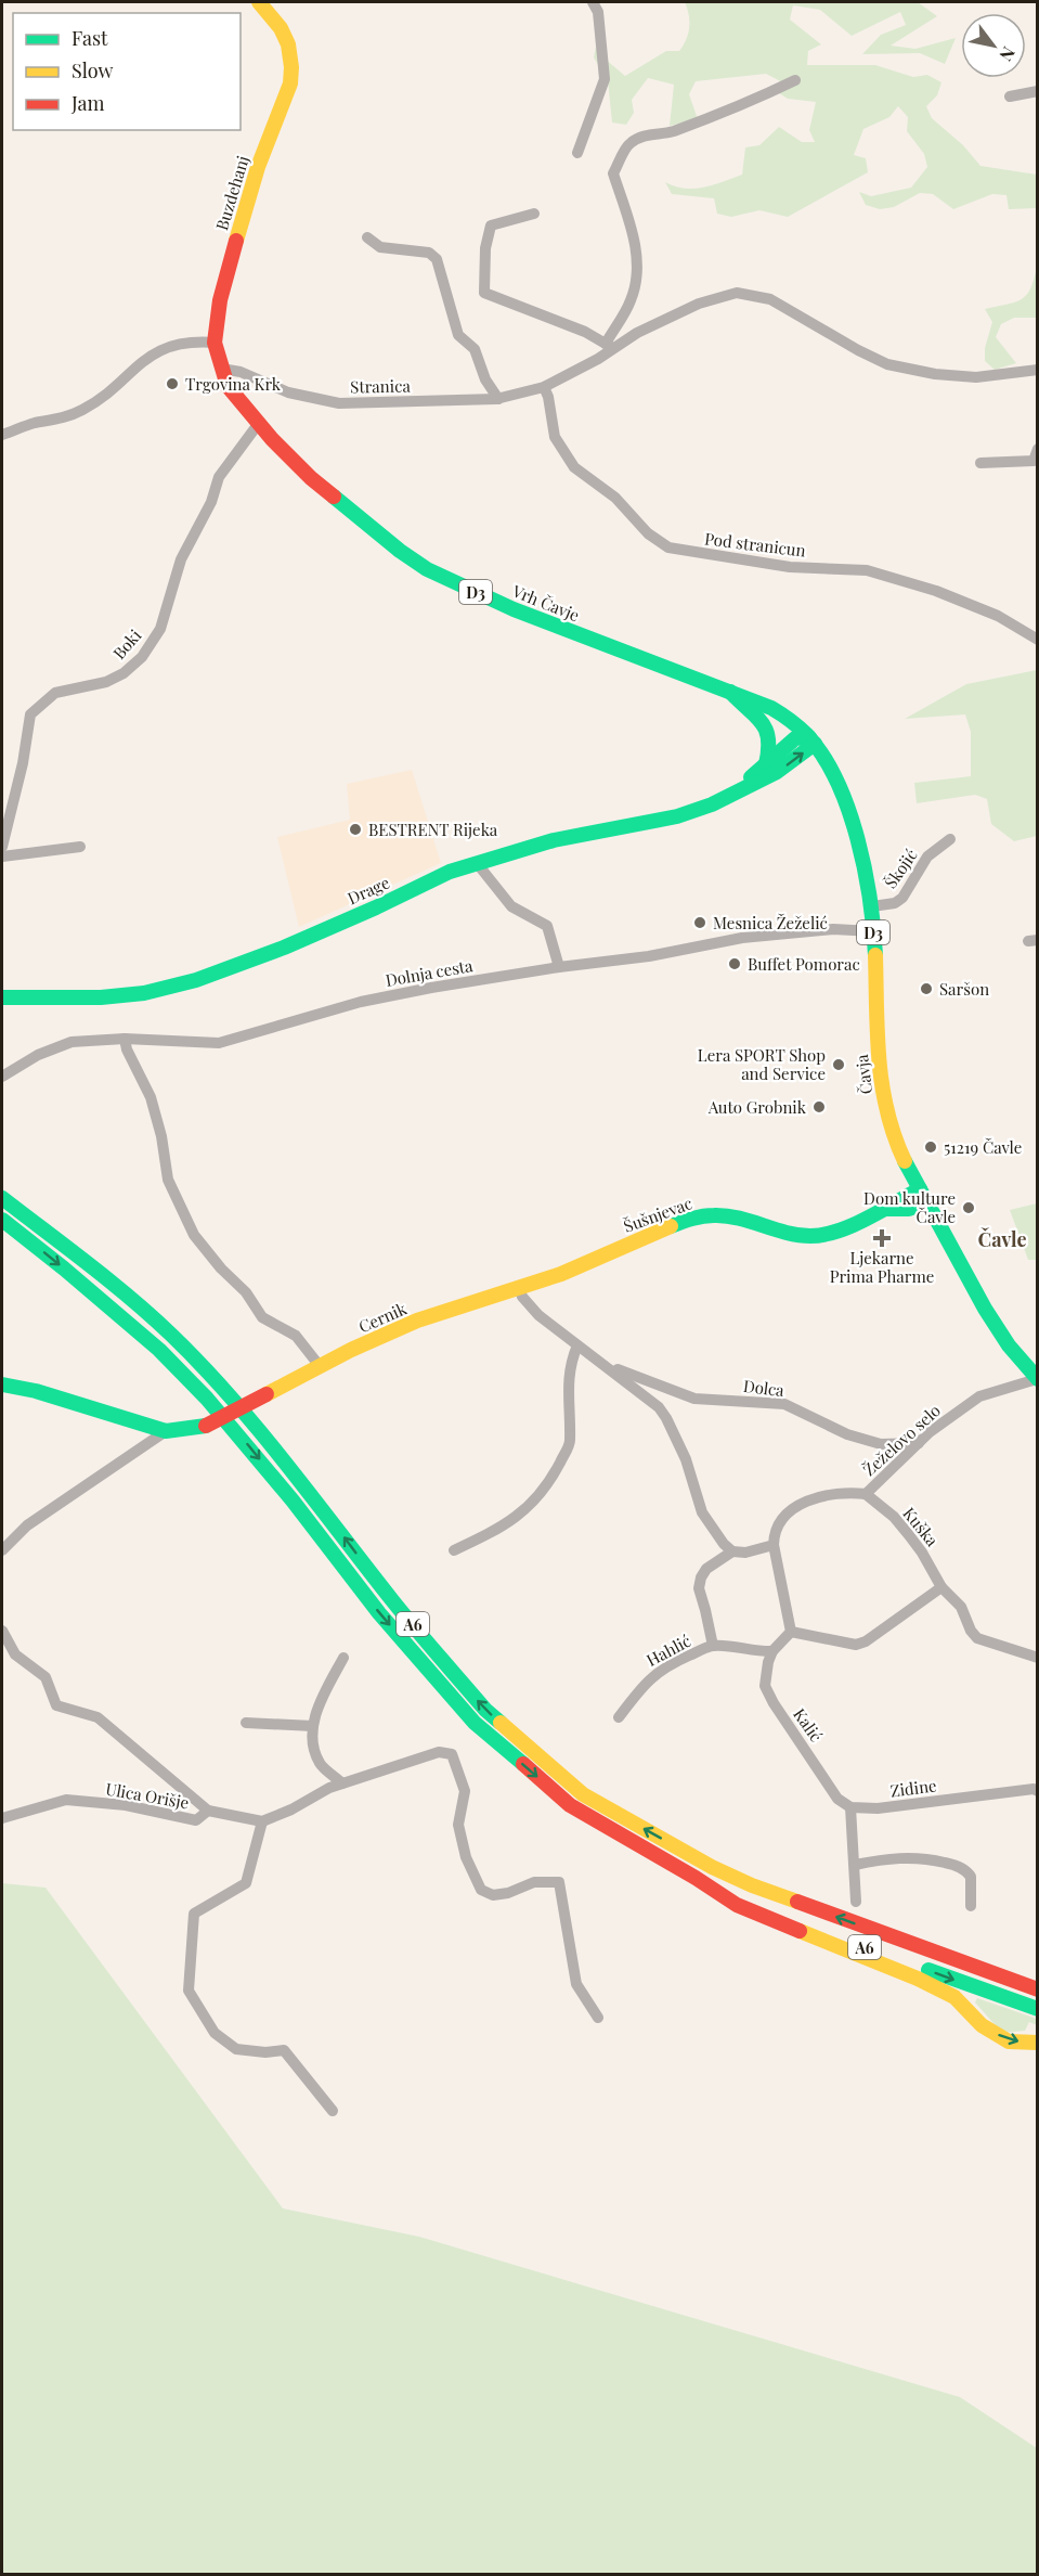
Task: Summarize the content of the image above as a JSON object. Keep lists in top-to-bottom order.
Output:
{
  "streets": {
    "main road": [
      "Buzdehanj",
      "D3",
      "Vrh Čavje",
      "Drage",
      "Čavja",
      "Šušnjevac",
      "Cernik",
      "A6"
    ],
    "street": [
      "Stranica",
      "Pod stranicun",
      "Boki",
      "Škojić",
      "Dolnja cesta",
      "Dolca",
      "Žeželovo selo",
      "Kuška",
      "Hahlić",
      "Kalić",
      "Zidine",
      "Ulica Orišje"
    ]
  },
  "crossings": [
    ["Buzdehanj", "Stranica"],
    ["Buzdehanj", "Vrh Čavje"],
    ["Stranica", "Pod stranicun"],
    ["Stranica", "Vrh Čavje"],
    ["Vrh Čavje", "Boki"],
    ["Vrh Čavje", "Drage"],
    ["Vrh Čavje", "Čavja"],
    ["Škojić", "Čavja"],
    ["Drage", "Čavja"],
    ["Dolnja cesta", "Čavja"],
    ["Čavja", "Šušnjevac"],
    ["Čavja", "Žeželovo selo"],
    ["Šušnjevac", "Cernik"],
    ["Dolca", "Žeželovo selo"],
    ["Žeželovo selo", "Kuška"],
    ["Kalić", "Zidine"]
  ],
  "districts": ["Čavle"],
  "places": {
    "other": [
      "Trgovina Krk",
      "BESTRENT Rijeka",
      "Mesnica Žeželić",
      "Buffet Pomorac",
      "Saršon",
      "Lera SPORT Shop and Service",
      "Auto Grobnik",
      "51219 Čavle",
      "Dom kulture Čavle"
    ],
    "health": ["Ljekarne Prima Pharme"]
  },
  "legend": ["Fast", "Slow", "Jam"],
  "north": "bottom right"
}
